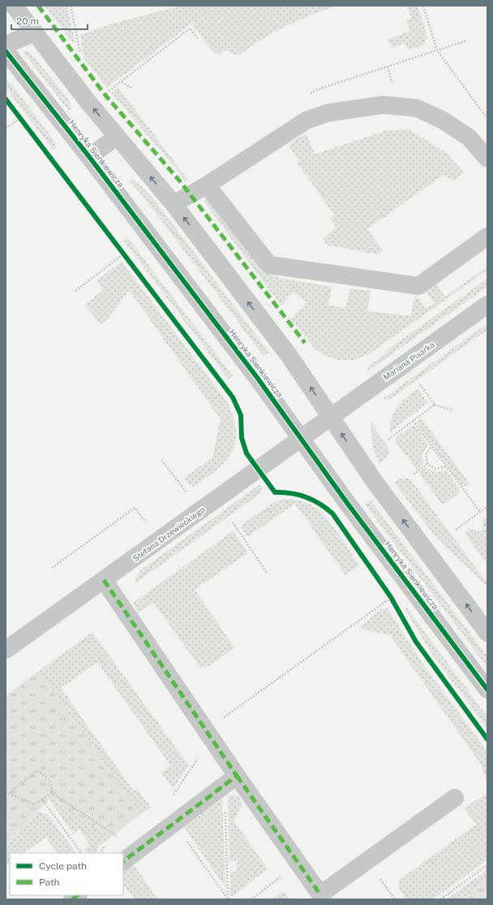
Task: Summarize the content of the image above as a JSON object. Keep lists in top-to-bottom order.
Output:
{
  "streets": {
    "street": ["Henryka Sienkiewicza", "Mariana Pisarka", "Stefana Drzewieckiego"]
  },
  "crossings": [
    ["Henryka Sienkiewicza", "Stefana Drzewieckiego"],
    ["Mariana Pisarka", "Stefana Drzewieckiego"]
  ],
  "legend": ["Cycle path", "Path"],
  "scale_bar": "20 m"
}
